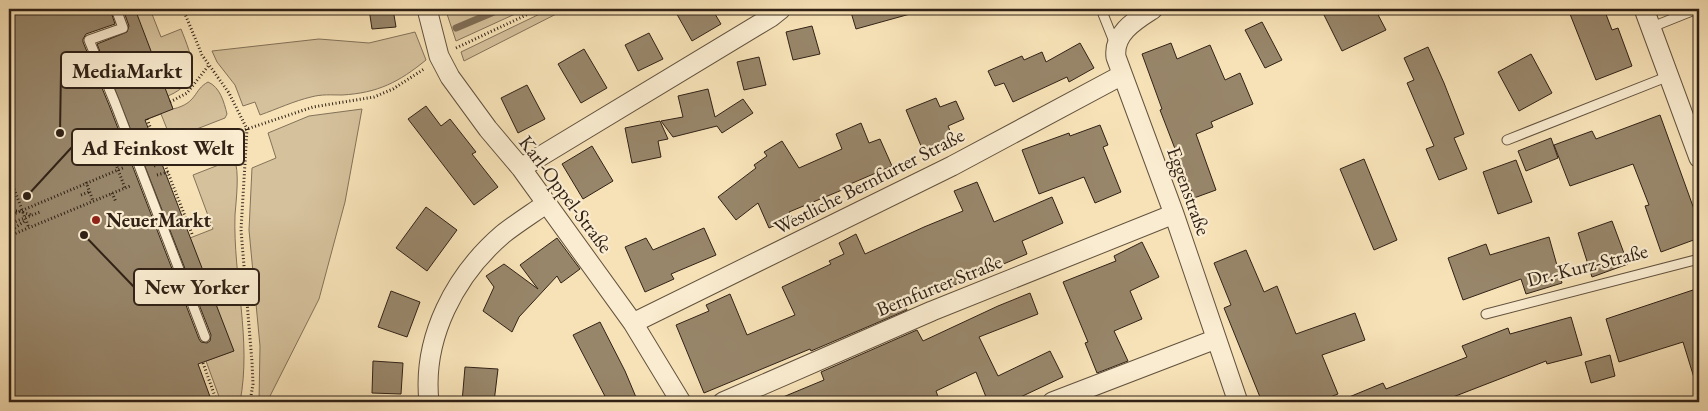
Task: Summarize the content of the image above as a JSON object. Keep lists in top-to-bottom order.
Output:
{
  "streets": {
    "street": [
      "Westliche Bernfurter Straße",
      "Eggenstraße",
      "Karl-Oppel-Straße",
      "Bernfurter Straße"
    ],
    "lane": ["Dr.-Kurz-Straße"]
  },
  "crossings": [
    ["Westliche Bernfurter Straße", "Eggenstraße"],
    ["Westliche Bernfurter Straße", "Karl-Oppel-Straße"],
    ["Eggenstraße", "Bernfurter Straße"]
  ],
  "places": [
    "MediaMarkt",
    "Ad Feinkost Welt",
    "NeuerMarkt",
    "New Yorker"
  ]
}
